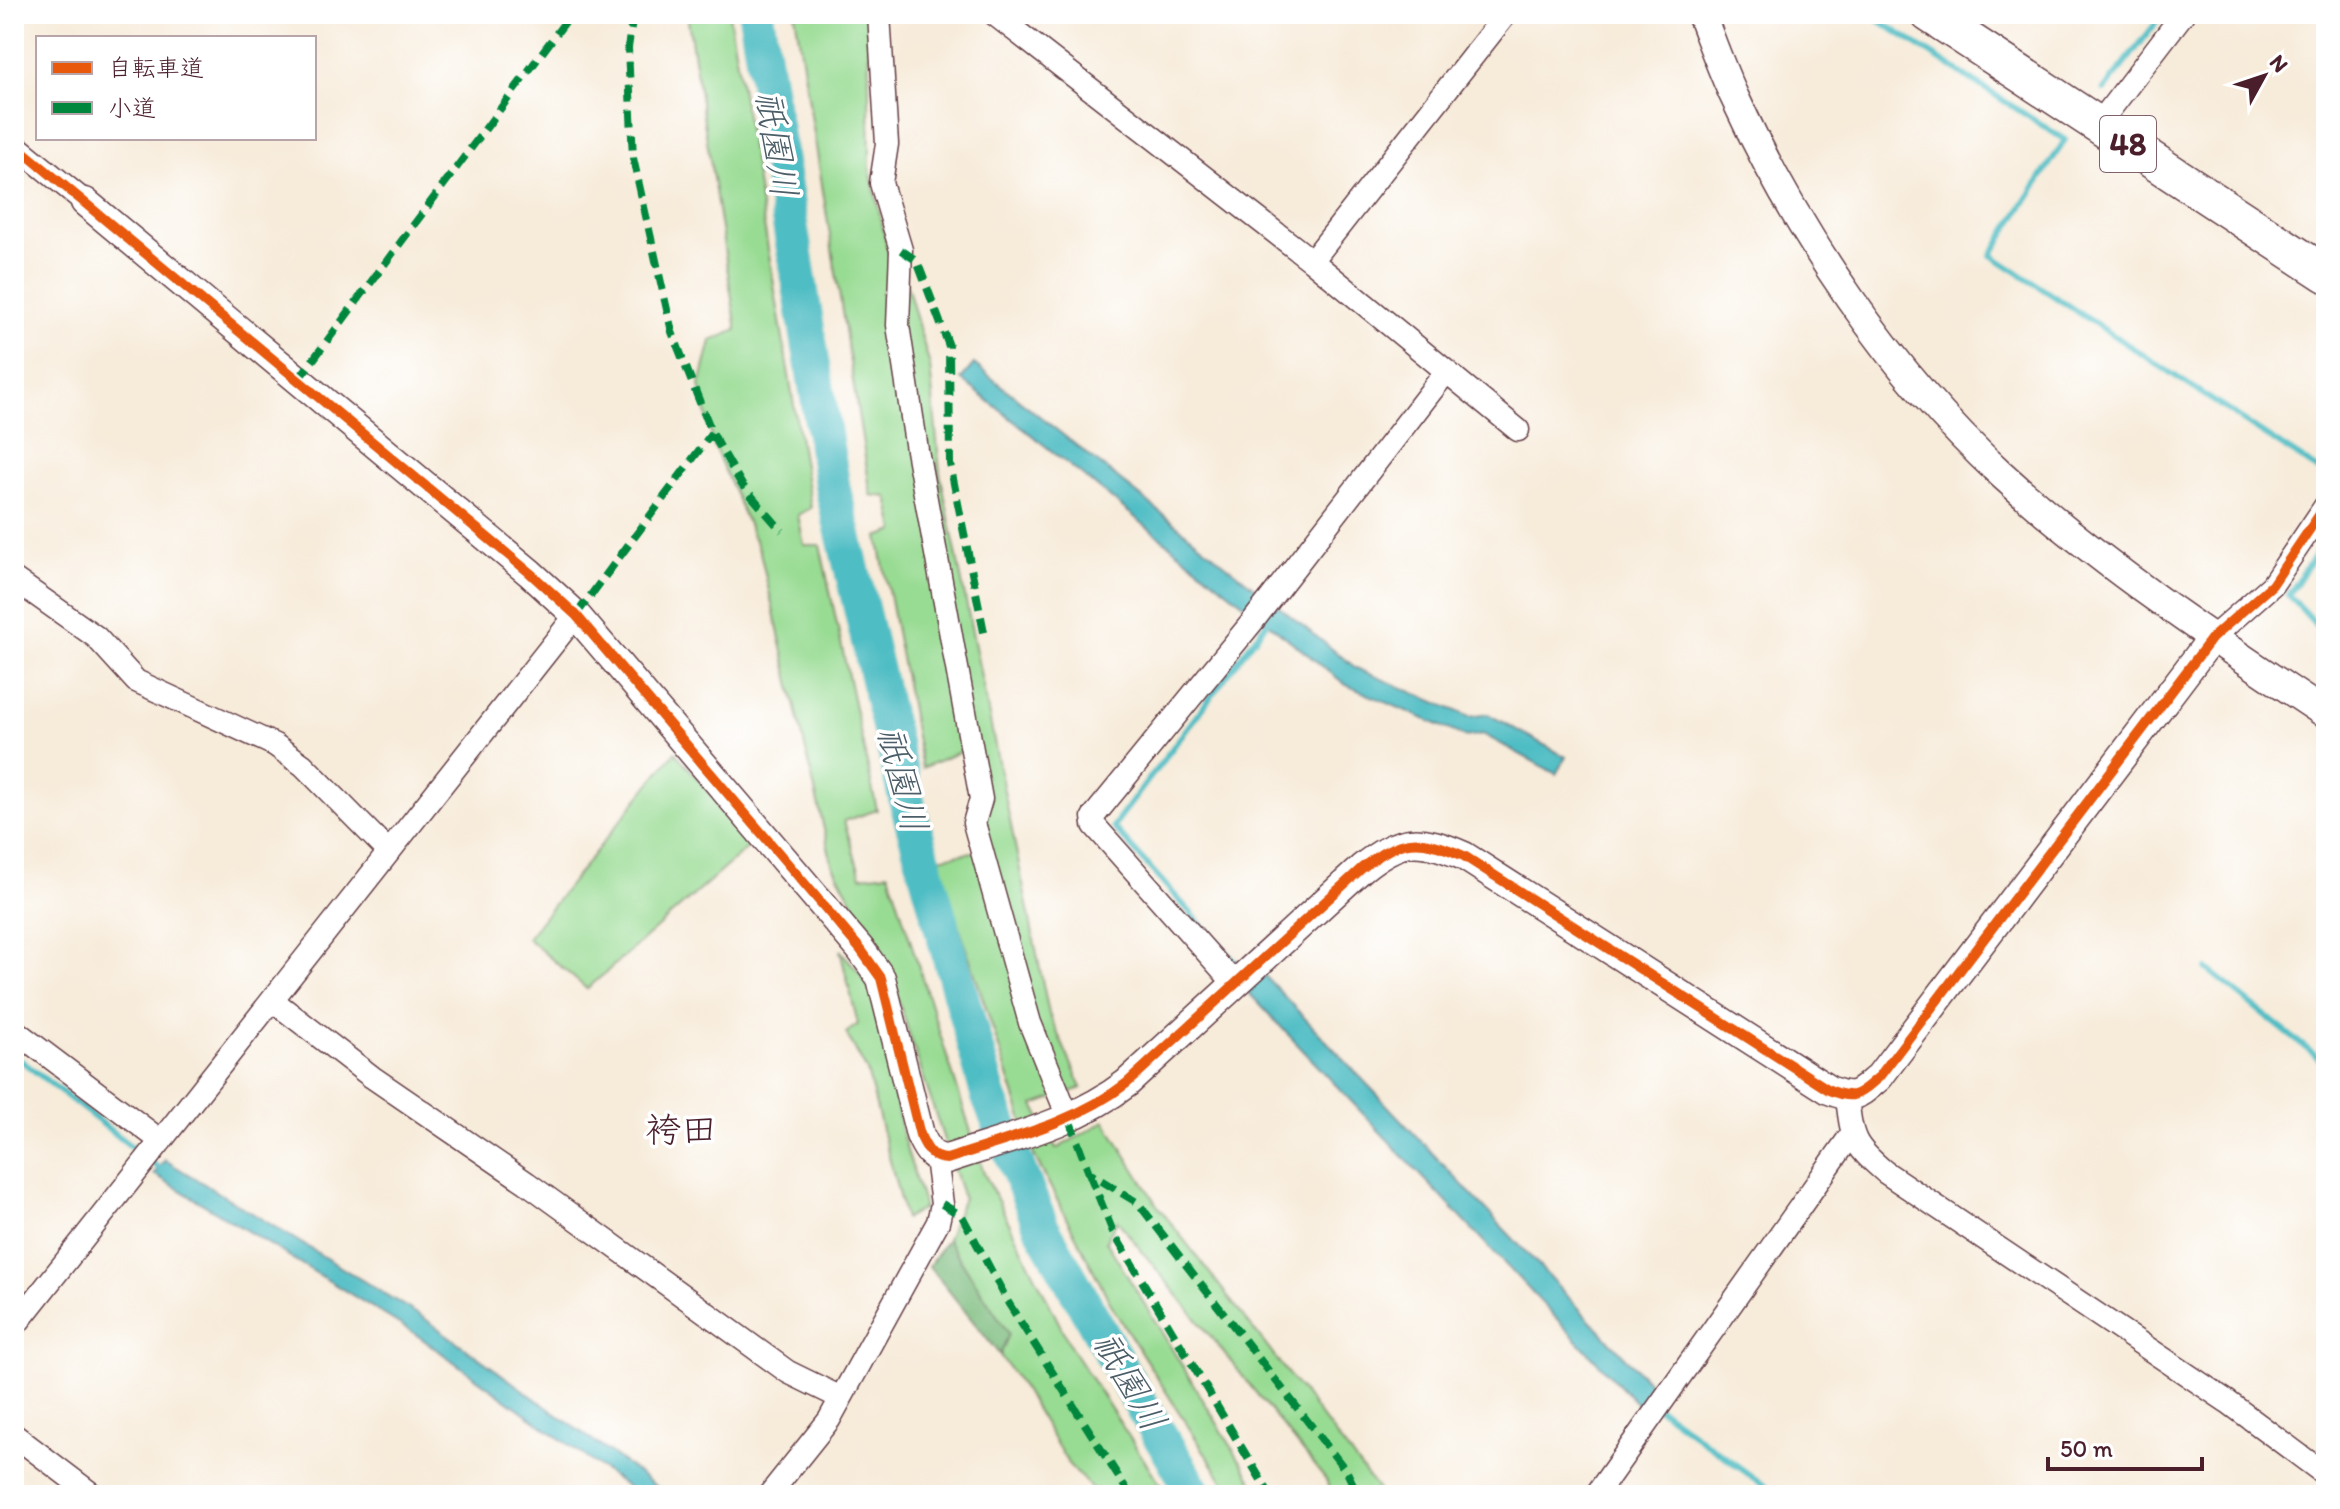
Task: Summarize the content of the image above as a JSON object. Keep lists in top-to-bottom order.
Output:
{
  "streets": {
    "main road": ["48"]
  },
  "districts": ["袴田"],
  "water": ["祇園川"],
  "legend": ["自転車道", "小道"],
  "scale_bar": "50 m",
  "north": "top right"
}
